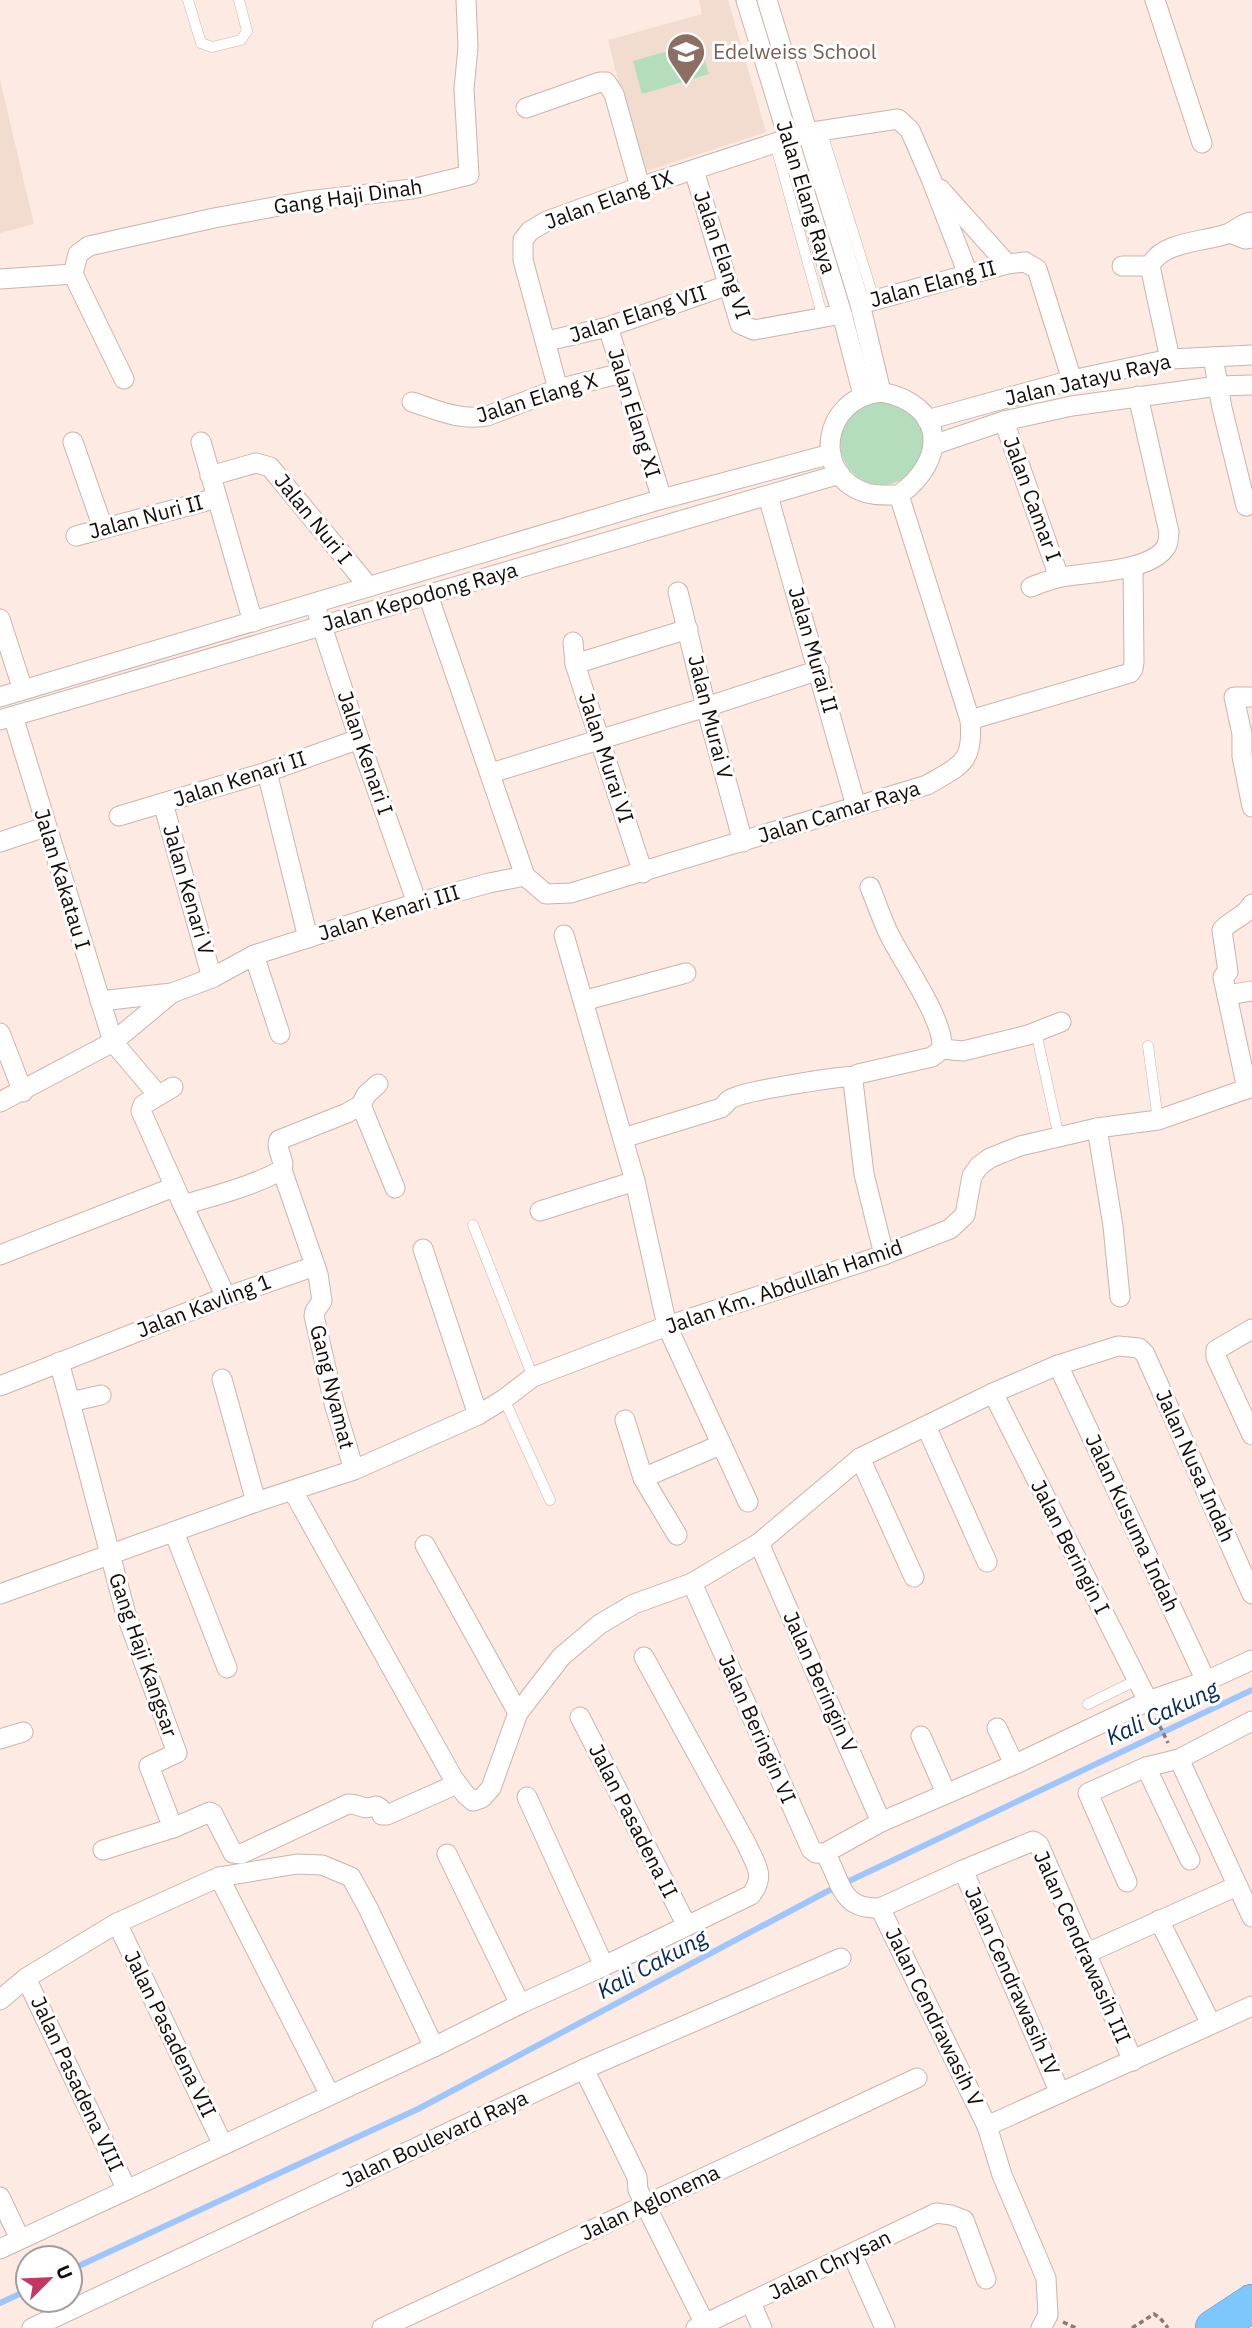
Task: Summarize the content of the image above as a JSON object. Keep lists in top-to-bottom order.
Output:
{
  "streets": {
    "street": [
      "Gang Haji Dinah",
      "Jalan Elang Raya",
      "Jalan Elang IX",
      "Jalan Elang VI",
      "Jalan Elang II",
      "Jalan Elang VII",
      "Jalan Jatayu Raya",
      "Jalan Elang X",
      "Jalan Elang XI",
      "Jalan Camar I",
      "Jalan Nuri II",
      "Jalan Nuri I",
      "Jalan Kepodong Raya",
      "Jalan Murai II",
      "Jalan Murai V",
      "Jalan Kenari I",
      "Jalan Murai VI",
      "Jalan Kenari II",
      "Jalan Camar Raya",
      "Jalan Kakatau I",
      "Jalan Kenari V",
      "Jalan Kenari III",
      "Jalan Km. Abdullah Hamid",
      "Jalan Kavling 1",
      "Gang Nyamat",
      "Jalan Nusa Indah",
      "Jalan Kusuma Indah",
      "Jalan Beringin I",
      "Gang Haji Kangsar",
      "Jalan Beringin V",
      "Jalan Beringin VI",
      "Jalan Pasadena II",
      "Jalan Cendrawasih III",
      "Jalan Cendrawasih IV",
      "Jalan Cendrawasih V",
      "Jalan Pasadena VII",
      "Jalan Pasadena VIII",
      "Jalan Boulevard Raya",
      "Jalan Aglonema",
      "Jalan Chrysan"
    ]
  },
  "crossings": [
    ["Jalan Elang Raya", "Jalan Elang IX"],
    ["Jalan Elang Raya", "Jalan Elang VI"],
    ["Jalan Elang Raya", "Jalan Elang II"],
    ["Jalan Elang Raya", "Jalan Jatayu Raya"],
    ["Jalan Elang Raya", "Jalan Kepodong Raya"],
    ["Jalan Elang Raya", "Jalan Camar Raya"],
    ["Jalan Elang IX", "Jalan Elang VI"],
    ["Jalan Elang IX", "Jalan Elang VII"],
    ["Jalan Elang IX", "Jalan Elang X"],
    ["Jalan Elang VI", "Jalan Elang VII"],
    ["Jalan Elang VII", "Jalan Elang XI"],
    ["Jalan Jatayu Raya", "Jalan Camar I"],
    ["Jalan Jatayu Raya", "Jalan Kepodong Raya"],
    ["Jalan Jatayu Raya", "Jalan Camar Raya"],
    ["Jalan Elang X", "Jalan Elang XI"],
    ["Jalan Elang XI", "Jalan Kepodong Raya"],
    ["Jalan Nuri I", "Jalan Kepodong Raya"],
    ["Jalan Kepodong Raya", "Jalan Murai II"],
    ["Jalan Kepodong Raya", "Jalan Kenari I"],
    ["Jalan Kepodong Raya", "Jalan Camar Raya"],
    ["Jalan Kepodong Raya", "Jalan Kakatau I"],
    ["Jalan Murai II", "Jalan Camar Raya"],
    ["Jalan Murai V", "Jalan Camar Raya"],
    ["Jalan Kenari I", "Jalan Kenari II"],
    ["Jalan Kenari I", "Jalan Kenari III"],
    ["Jalan Murai VI", "Jalan Camar Raya"],
    ["Jalan Kenari II", "Jalan Kenari V"],
    ["Jalan Camar Raya", "Jalan Kenari III"],
    ["Jalan Kakatau I", "Jalan Kenari III"],
    ["Jalan Kenari V", "Jalan Kenari III"],
    ["Jalan Km. Abdullah Hamid", "Gang Nyamat"],
    ["Jalan Km. Abdullah Hamid", "Gang Haji Kangsar"],
    ["Jalan Kavling 1", "Gang Nyamat"],
    ["Jalan Nusa Indah", "Jalan Kusuma Indah"],
    ["Jalan Cendrawasih III", "Jalan Cendrawasih IV"]
  ],
  "water": ["Kali Cakung"],
  "places": {
    "school or university": ["Edelweiss School"]
  },
  "north": "top right"
}
